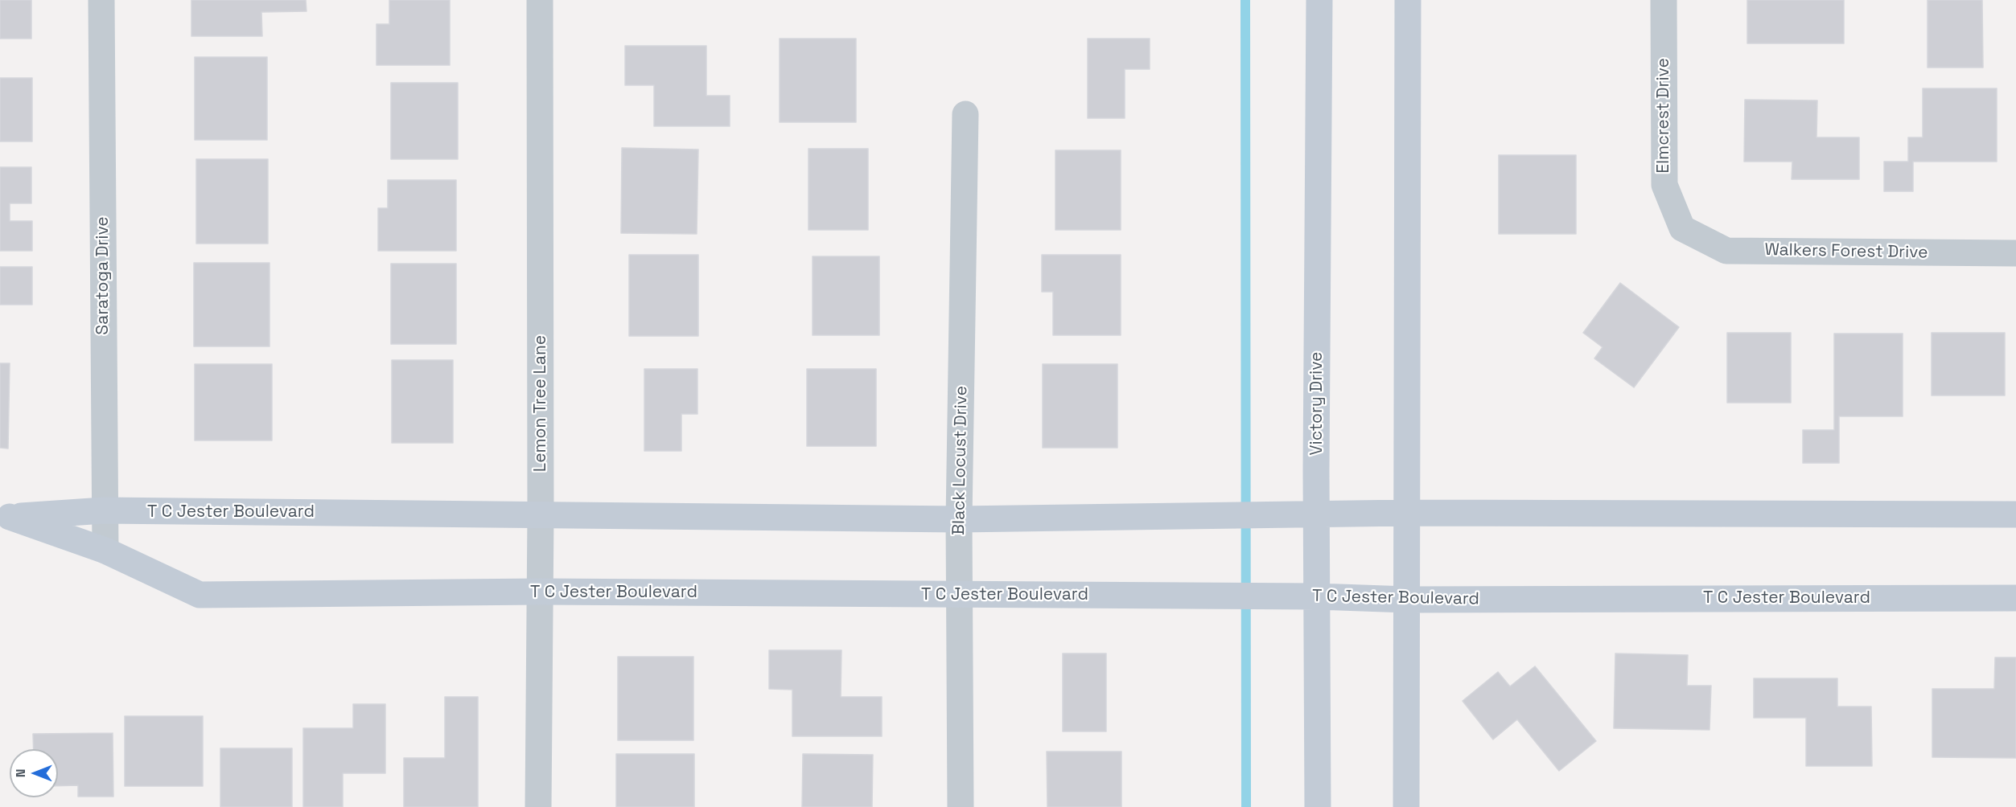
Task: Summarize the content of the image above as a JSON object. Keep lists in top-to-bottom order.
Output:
{
  "streets": {
    "main road": ["Victory Drive", "T C Jester Boulevard"],
    "street": [
      "Elmcrest Drive",
      "Walkers Forest Drive",
      "Saratoga Drive",
      "Lemon Tree Lane",
      "Black Locust Drive"
    ]
  },
  "crossings": [
    ["Elmcrest Drive", "Walkers Forest Drive"],
    ["Saratoga Drive", "T C Jester Boulevard"],
    ["Lemon Tree Lane", "T C Jester Boulevard"],
    ["Victory Drive", "T C Jester Boulevard"],
    ["Black Locust Drive", "T C Jester Boulevard"]
  ],
  "north": "left"
}
